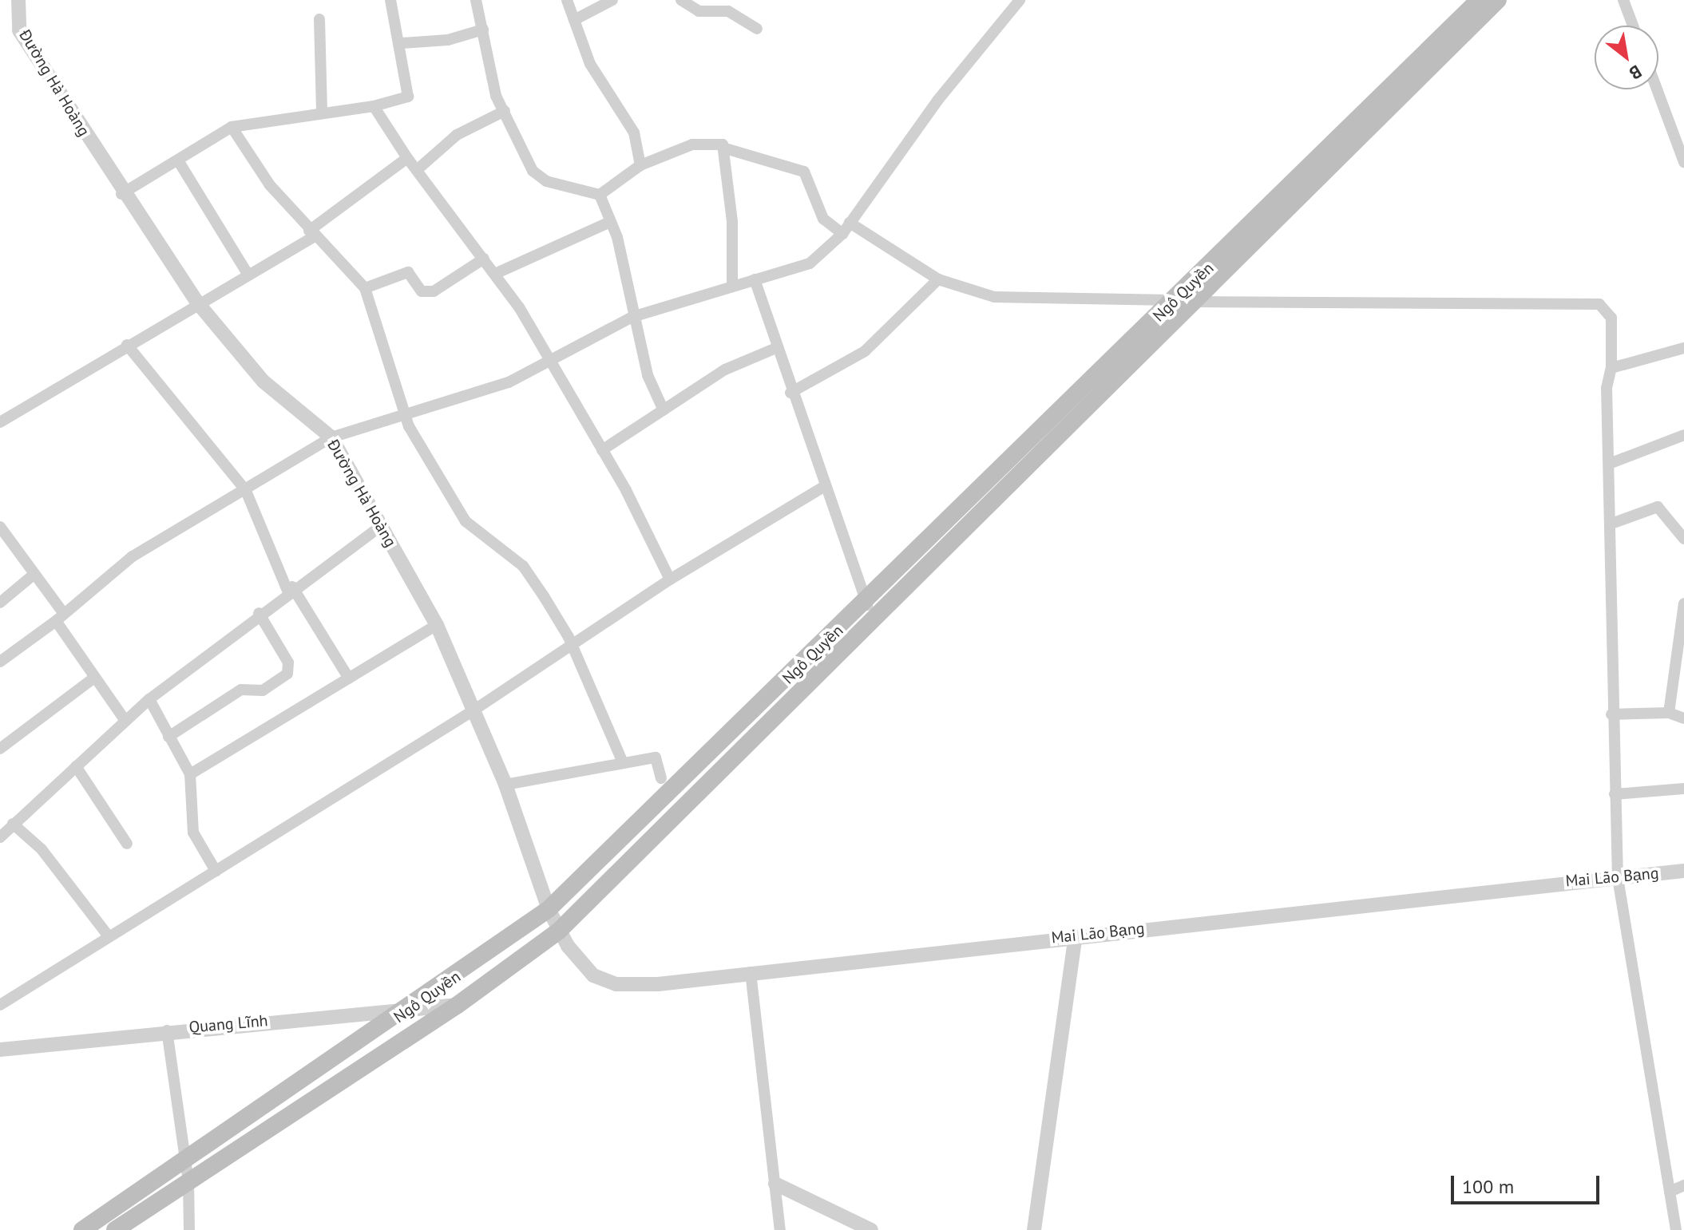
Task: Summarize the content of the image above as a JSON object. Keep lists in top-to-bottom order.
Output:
{
  "streets": {
    "main road": ["Ngô Quyền"],
    "street": ["Đường Hà Hoàng", "Mai Lão Bạng", "Quang Lĩnh"]
  },
  "crossings": [
    ["Đường Hà Hoàng", "Ngô Quyền"],
    ["Đường Hà Hoàng", "Mai Lão Bạng"],
    ["Ngô Quyền", "Mai Lão Bạng"],
    ["Ngô Quyền", "Quang Lĩnh"]
  ],
  "scale_bar": "100 m",
  "north": "bottom right"
}
